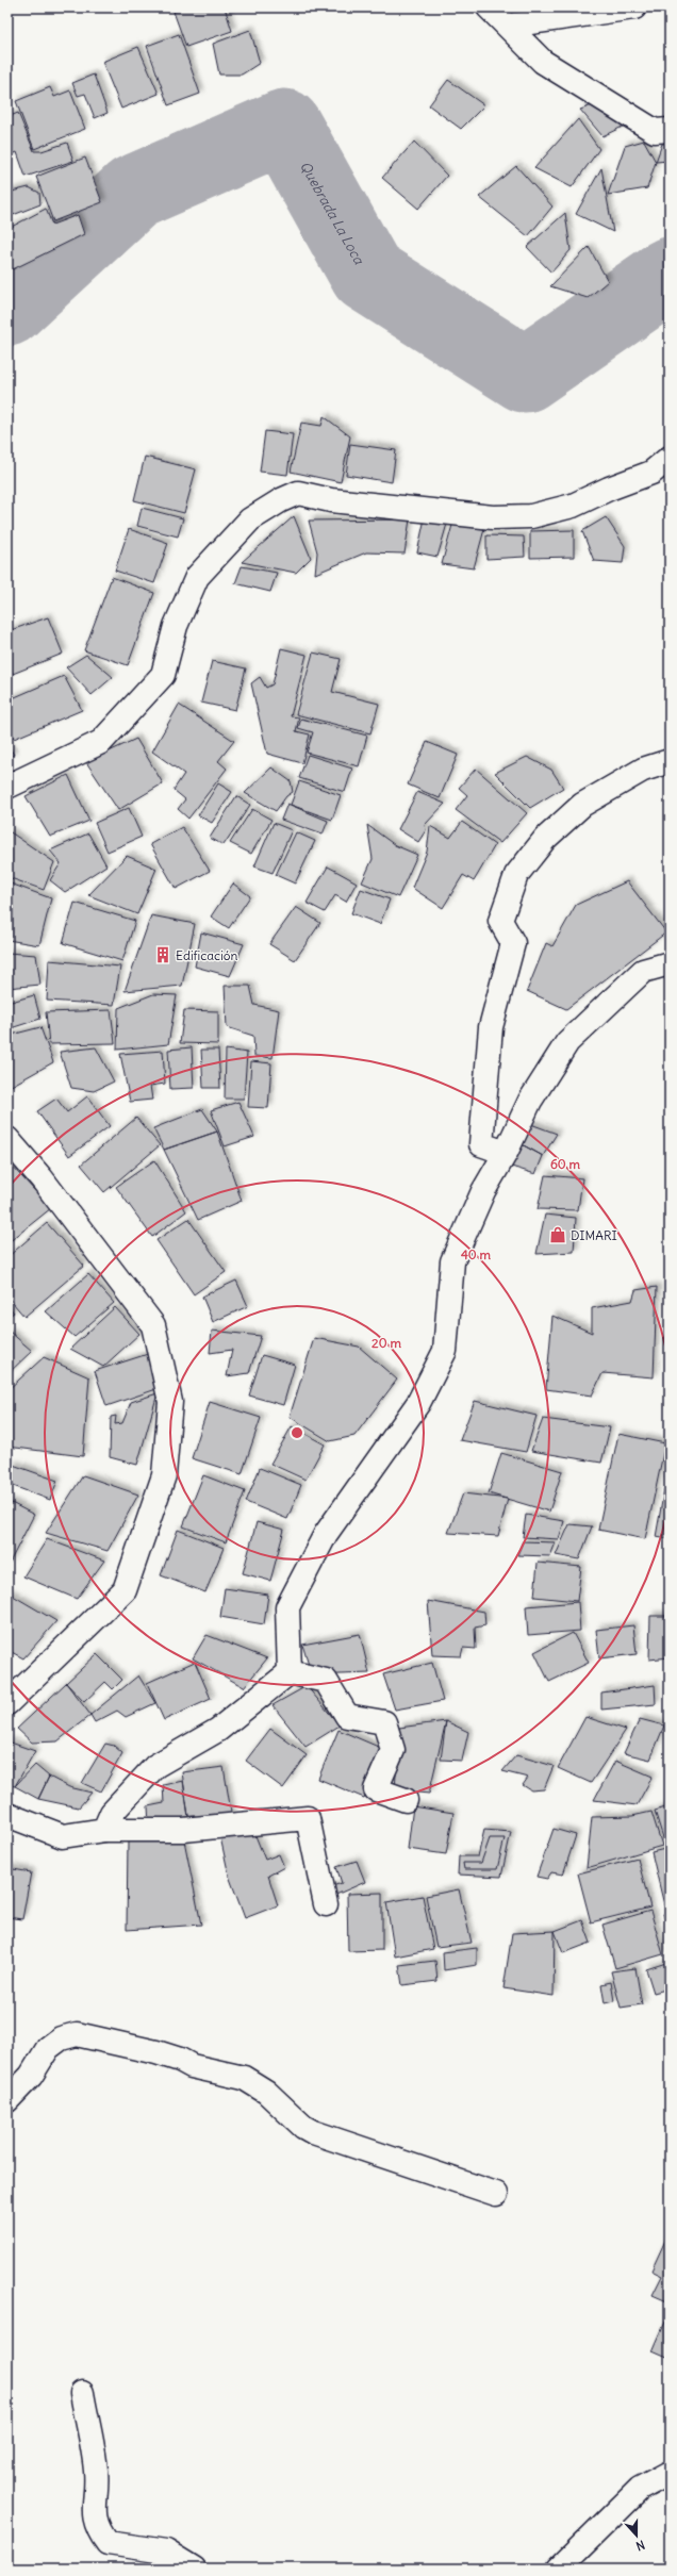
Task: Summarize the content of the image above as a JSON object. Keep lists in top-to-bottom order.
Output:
{
  "water": ["Quebrada La Loca"],
  "places": {
    "building": ["Edificación"],
    "shop": ["DIMARI"]
  },
  "north": "bottom",
  "rings": ["60 m", "40 m", "20 m"]
}
